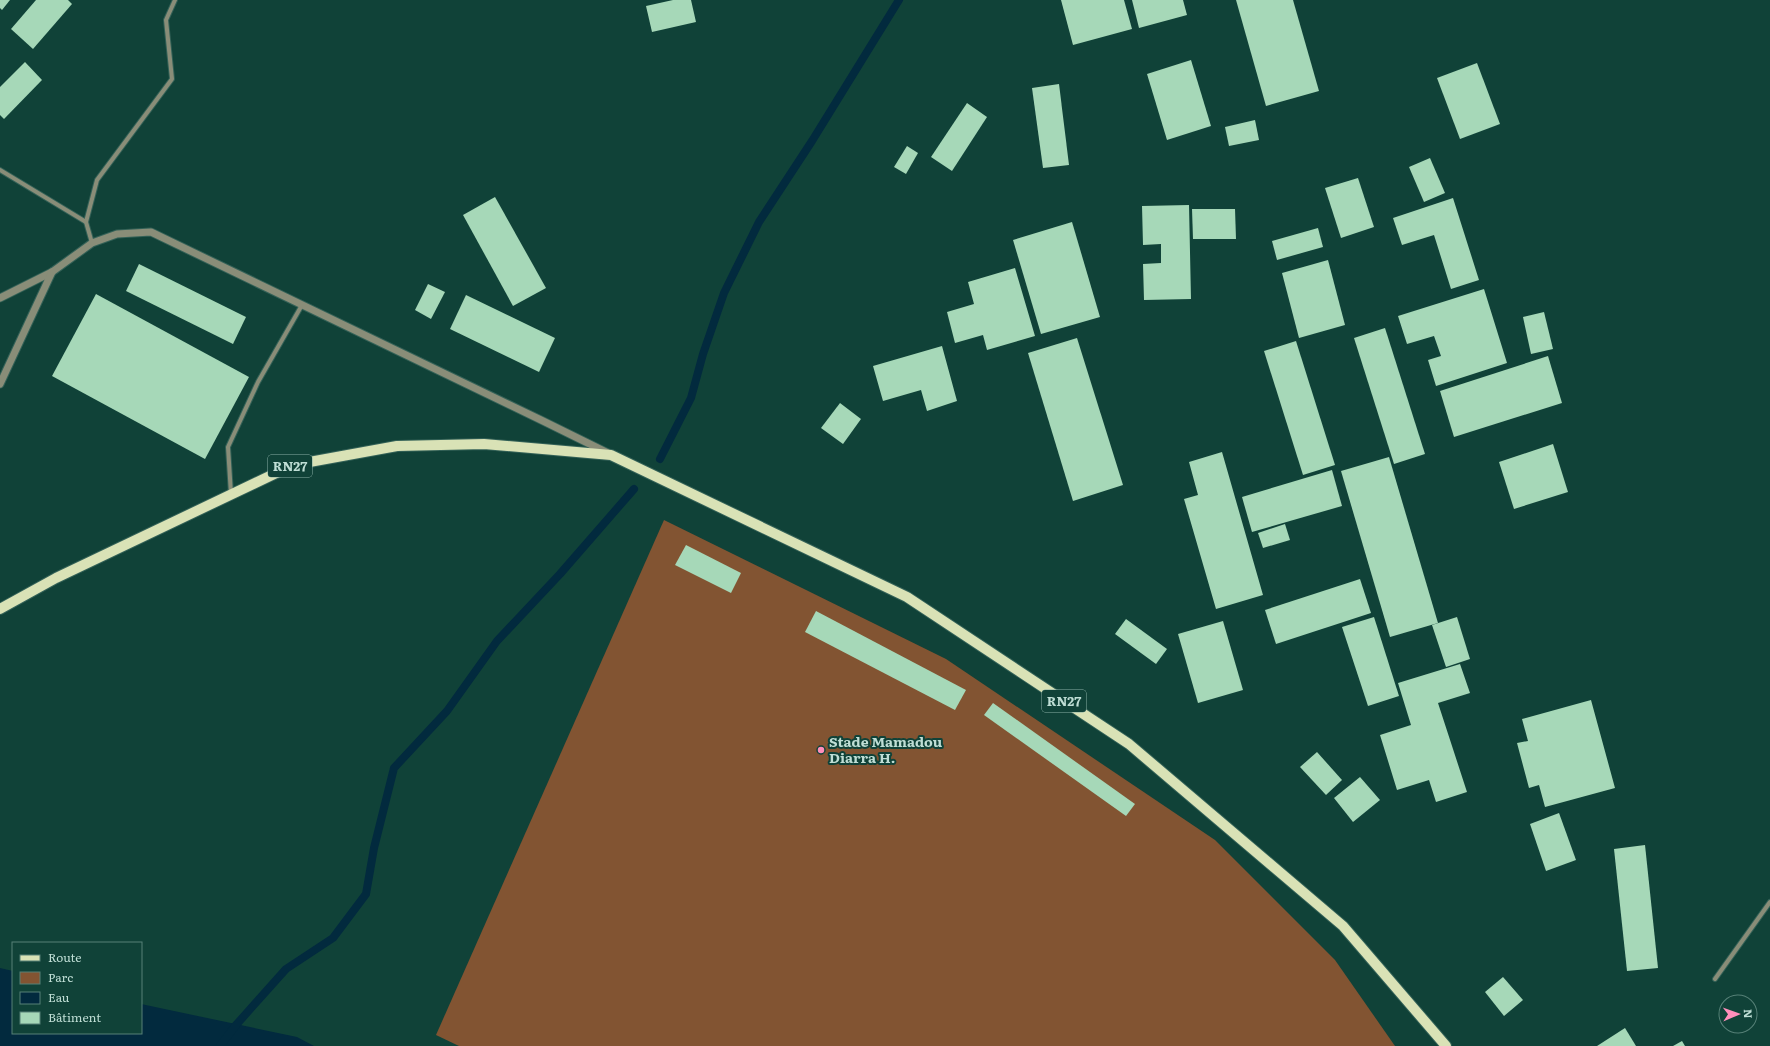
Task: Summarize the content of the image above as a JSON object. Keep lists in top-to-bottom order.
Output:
{
  "streets": {
    "main road": ["RN27"]
  },
  "places": ["Stade Mamadou Diarra H."],
  "legend": [
    "Route",
    "Parc",
    "Eau",
    "Bâtiment"
  ],
  "north": "right"
}
